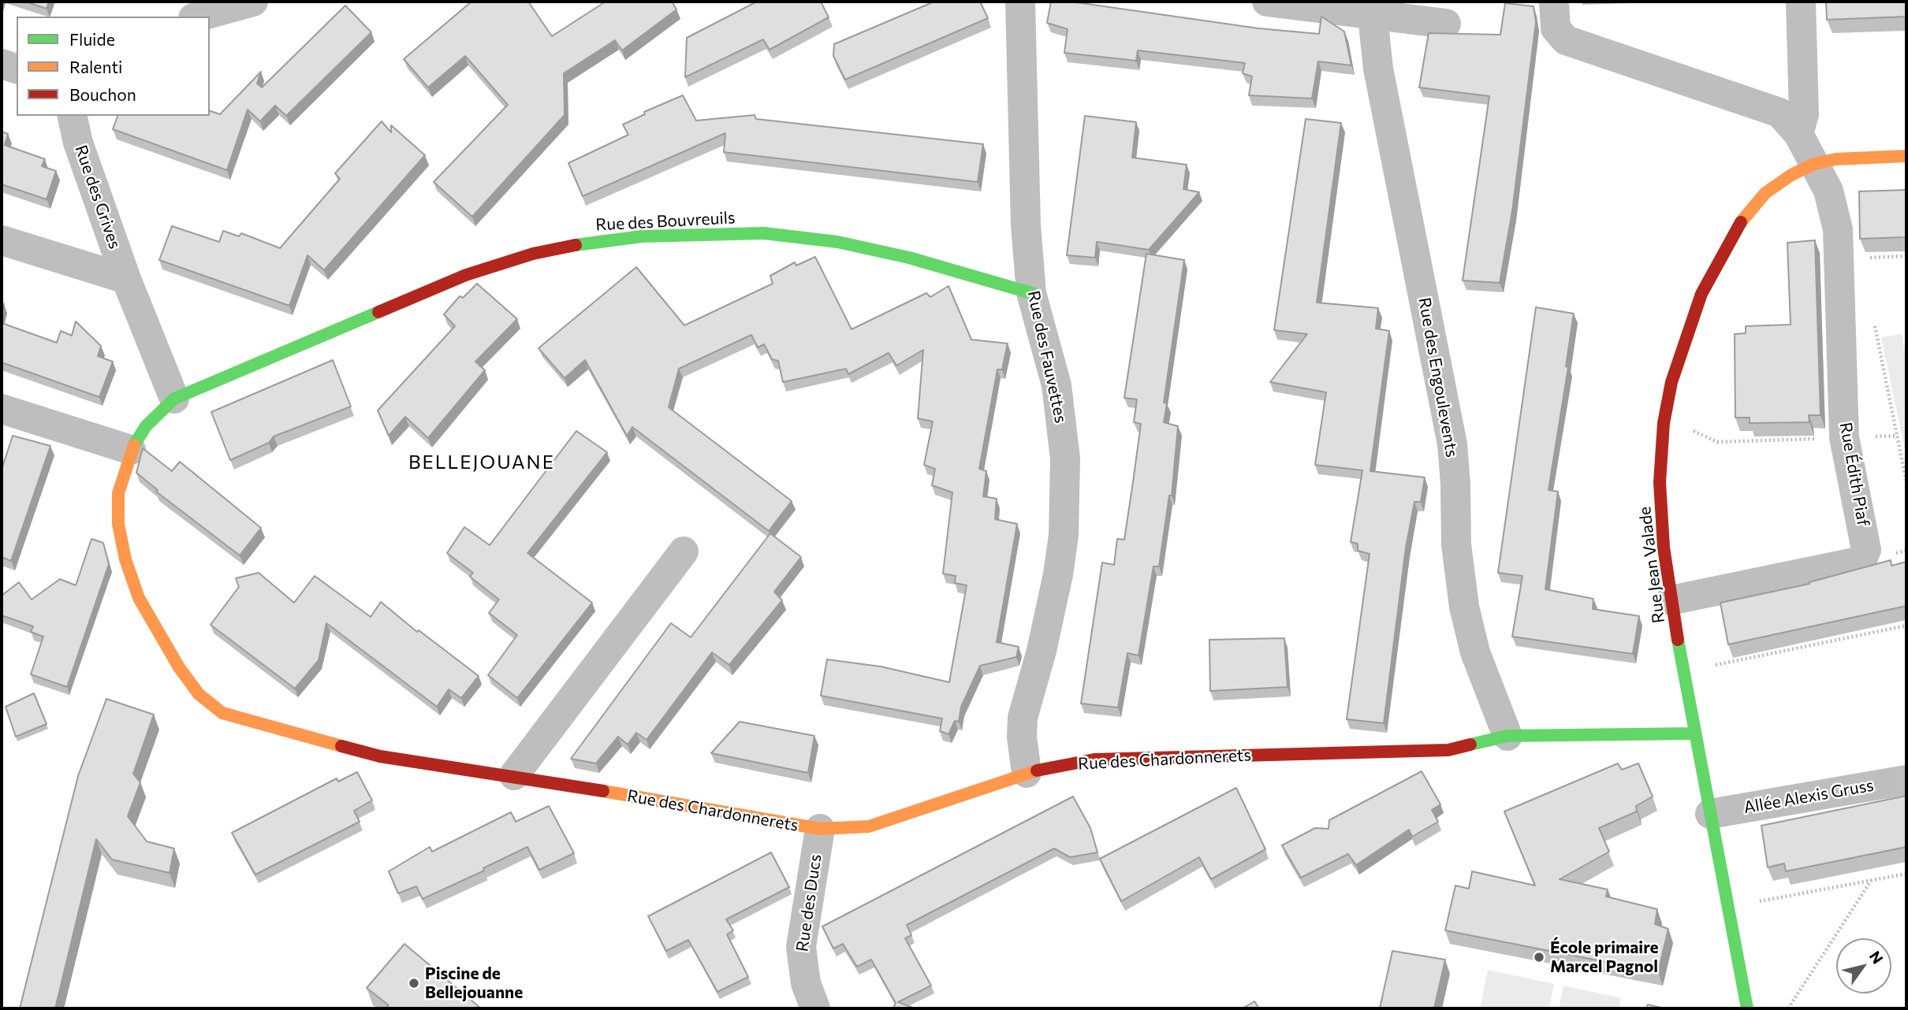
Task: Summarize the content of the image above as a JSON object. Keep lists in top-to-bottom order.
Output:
{
  "streets": {
    "street": [
      "Rue des Grives",
      "Rue des Bouvreuils",
      "Rue des Fauvettes",
      "Rue des Engoulevents",
      "Rue Édith Piaf",
      "Rue Jean Valade",
      "Rue des Chardonnerets",
      "Allée Alexis Gruss",
      "Rue des Ducs"
    ]
  },
  "crossings": [
    ["Rue des Grives", "Rue des Bouvreuils"],
    ["Rue des Bouvreuils", "Rue des Fauvettes"],
    ["Rue des Fauvettes", "Rue des Chardonnerets"],
    ["Rue des Engoulevents", "Rue des Chardonnerets"],
    ["Rue Édith Piaf", "Rue Jean Valade"],
    ["Rue Jean Valade", "Rue des Chardonnerets"],
    ["Rue Jean Valade", "Allée Alexis Gruss"],
    ["Rue des Chardonnerets", "Rue des Ducs"]
  ],
  "districts": ["BELLEJOUANE"],
  "places": ["École primaire Marcel Pagnol", "Piscine de Bellejouanne"],
  "legend": ["Fluide", "Ralenti", "Bouchon"],
  "north": "top right"
}
